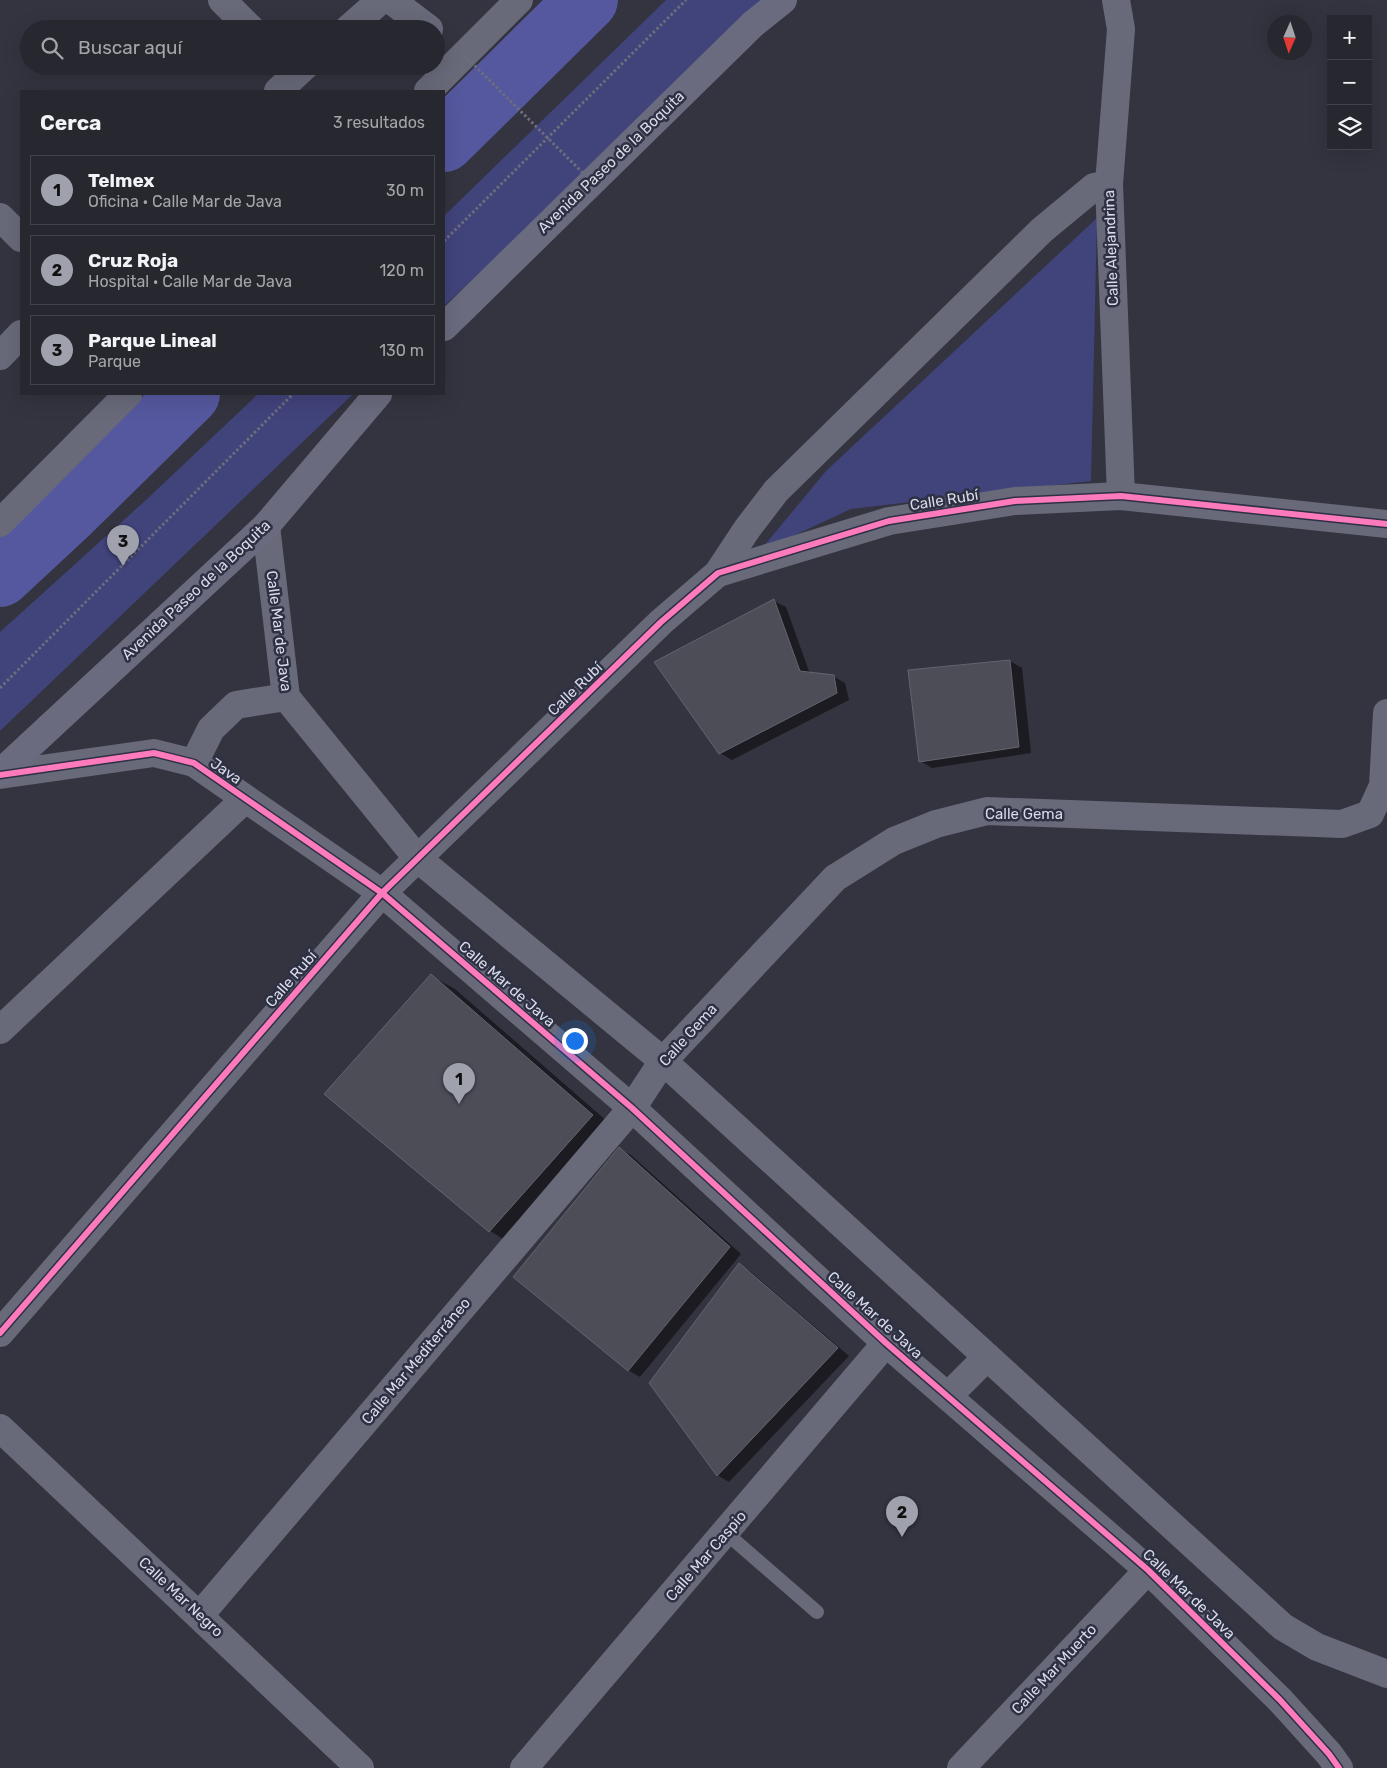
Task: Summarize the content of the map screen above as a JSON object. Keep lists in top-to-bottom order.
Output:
{
  "streets": {
    "main road": ["Avenida Paseo de la Boquita"],
    "street": [
      "Calle Alejandrina",
      "Calle Rubí",
      "Calle Mar de Java",
      "Java",
      "Calle Gema",
      "Calle Mar Mediterráneo",
      "Calle Mar Caspio",
      "Calle Mar Negro",
      "Calle Mar Muerto"
    ]
  },
  "crossings": [
    ["Avenida Paseo de la Boquita", "Calle Mar de Java"],
    ["Avenida Paseo de la Boquita", "Java"],
    ["Calle Alejandrina", "Calle Rubí"],
    ["Calle Rubí", "Calle Mar de Java"],
    ["Calle Rubí", "Java"],
    ["Calle Mar de Java", "Java"],
    ["Calle Mar de Java", "Calle Gema"],
    ["Calle Mar de Java", "Calle Mar Mediterráneo"],
    ["Calle Mar de Java", "Calle Mar Caspio"],
    ["Calle Mar de Java", "Calle Mar Muerto"],
    ["Calle Gema", "Calle Mar Mediterráneo"],
    ["Calle Mar Mediterráneo", "Calle Mar Negro"]
  ],
  "north": "bottom",
  "page": {
    "map_buttons": ["+", "−"],
    "search": "Buscar aquí",
    "heading": ["Cerca", "3 resultados"],
    "list": [
      {
        "mark": "1",
        "name": "Telmex",
        "note": "Oficina · Calle Mar de Java",
        "value": "30 m"
      },
      {
        "mark": "2",
        "name": "Cruz Roja",
        "note": "Hospital · Calle Mar de Java",
        "value": "120 m"
      },
      {
        "mark": "3",
        "name": "Parque Lineal",
        "note": "Parque",
        "value": "130 m"
      }
    ],
    "pins": ["3", "1", "2"]
  }
}
